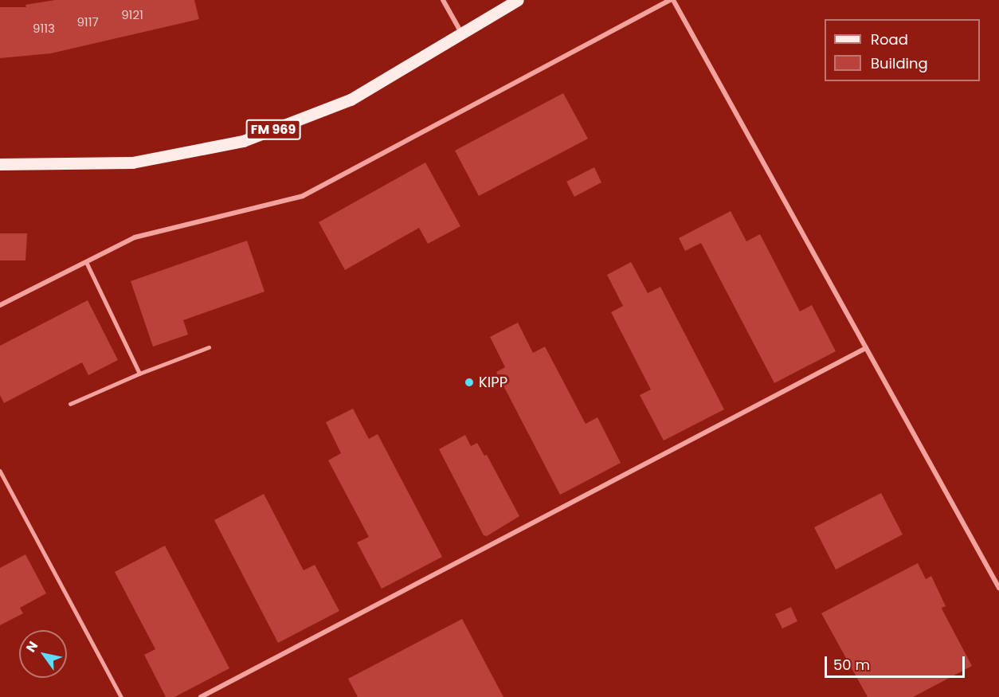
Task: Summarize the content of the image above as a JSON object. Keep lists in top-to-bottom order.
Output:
{
  "streets": {
    "main road": ["FM 969"]
  },
  "places": ["KIPP"],
  "house_numbers": ["9121", "9117", "9113"],
  "legend": ["Road", "Building"],
  "scale_bar": "50 m",
  "north": "top left"
}
